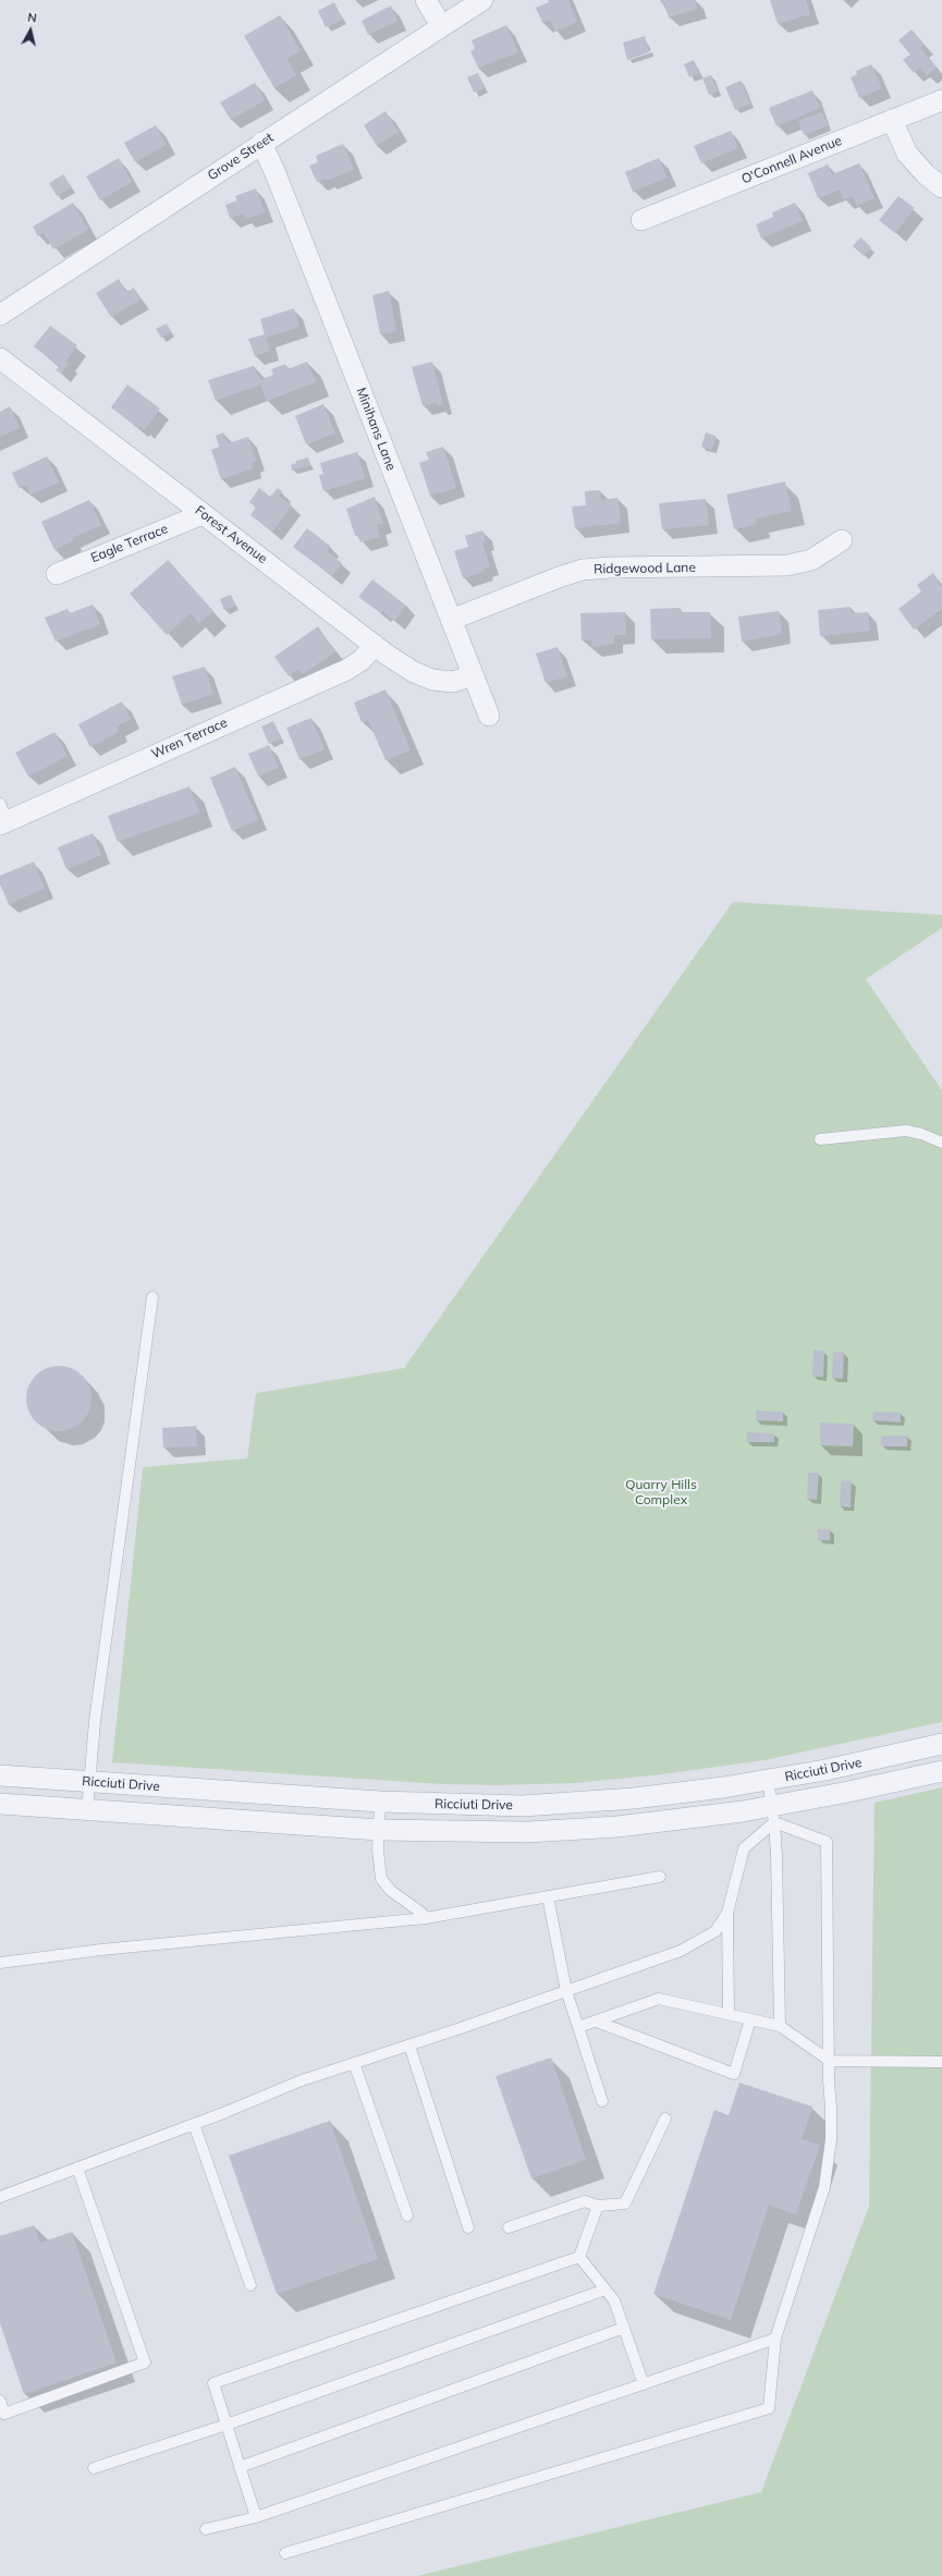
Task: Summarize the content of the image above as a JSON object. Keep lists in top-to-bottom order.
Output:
{
  "streets": {
    "street": [
      "Grove Street",
      "O'Connell Avenue",
      "Minihans Lane",
      "Forest Avenue",
      "Eagle Terrace",
      "Ridgewood Lane",
      "Wren Terrace",
      "Ricciuti Drive"
    ]
  },
  "crossings": [
    ["Grove Street", "Minihans Lane"],
    ["Minihans Lane", "Forest Avenue"],
    ["Minihans Lane", "Ridgewood Lane"],
    ["Forest Avenue", "Eagle Terrace"],
    ["Forest Avenue", "Wren Terrace"]
  ],
  "parks": ["Quarry Hills Complex"],
  "north": "top"
}
